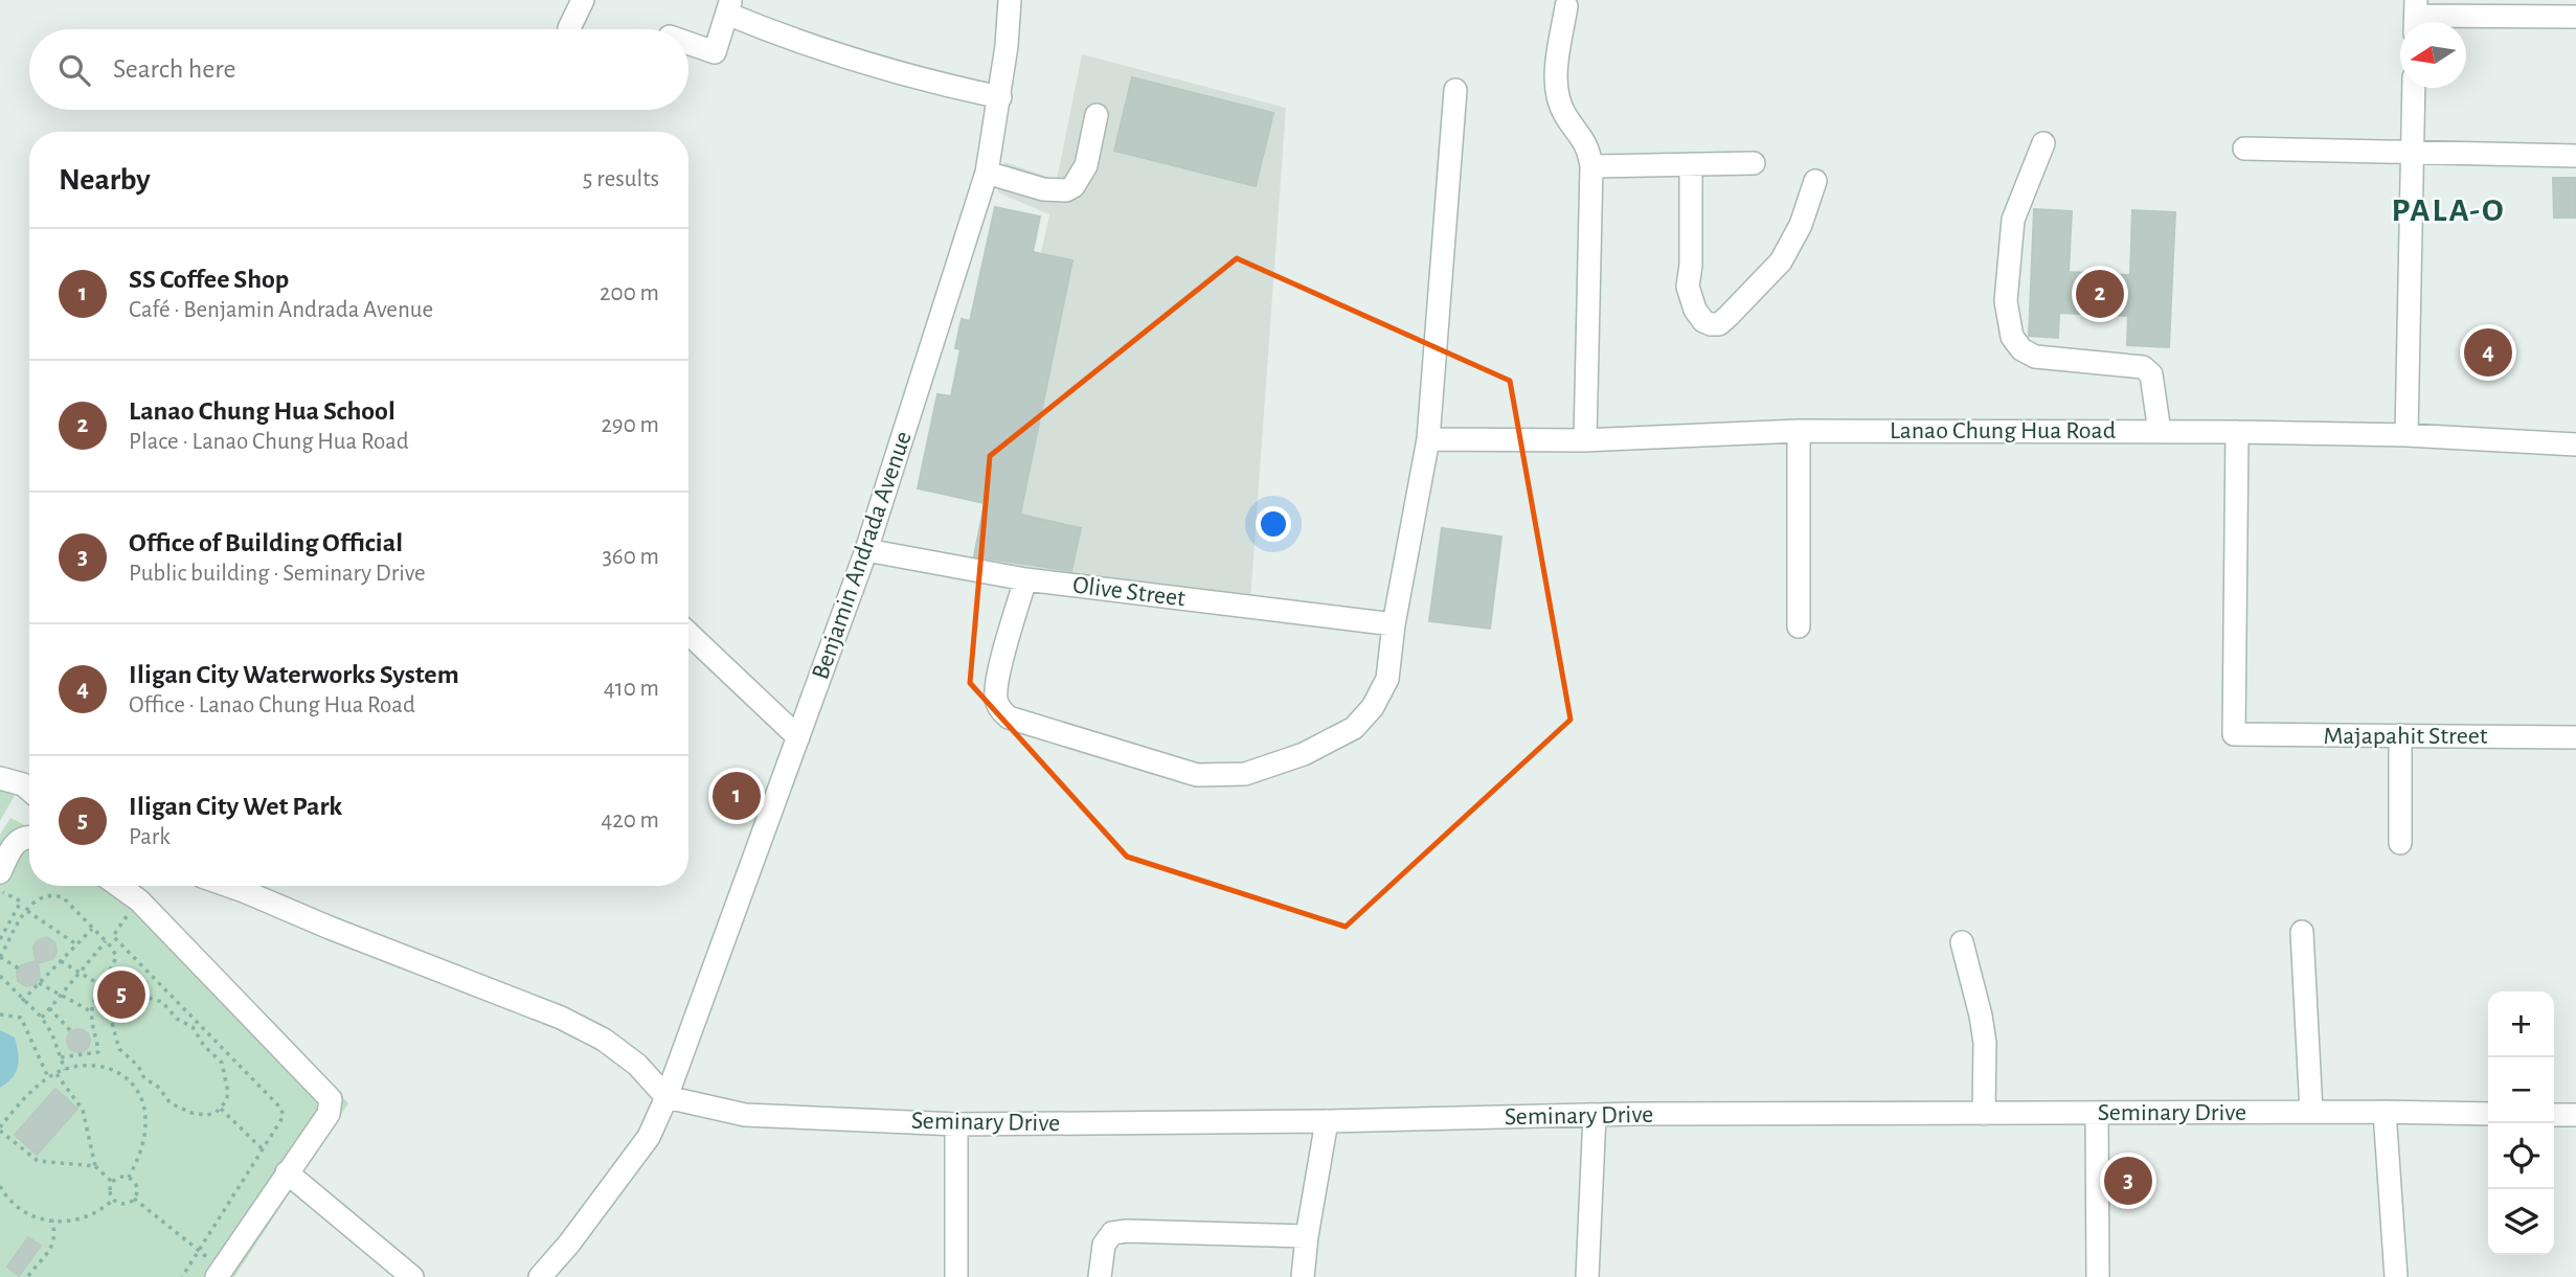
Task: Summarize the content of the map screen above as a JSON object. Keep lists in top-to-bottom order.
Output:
{
  "streets": {
    "street": [
      "Lanao Chung Hua Road",
      "Benjamin Andrada Avenue",
      "Olive Street",
      "Majapahit Street",
      "Seminary Drive"
    ]
  },
  "crossings": [
    ["Lanao Chung Hua Road", "Majapahit Street"],
    ["Benjamin Andrada Avenue", "Olive Street"],
    ["Benjamin Andrada Avenue", "Seminary Drive"]
  ],
  "districts": ["PALA-O"],
  "north": "left",
  "page": {
    "search": "Search here",
    "heading": ["Nearby", "5 results"],
    "list": [
      {
        "mark": "1",
        "name": "SS Coffee Shop",
        "note": "Café · Benjamin Andrada Avenue",
        "value": "200 m"
      },
      {
        "mark": "2",
        "name": "Lanao Chung Hua School",
        "note": "Place · Lanao Chung Hua Road",
        "value": "290 m"
      },
      {
        "mark": "3",
        "name": "Office of Building Official",
        "note": "Public building · Seminary Drive",
        "value": "360 m"
      },
      {
        "mark": "4",
        "name": "Iligan City Waterworks System",
        "note": "Office · Lanao Chung Hua Road",
        "value": "410 m"
      },
      {
        "mark": "5",
        "name": "Iligan City Wet Park",
        "note": "Park",
        "value": "420 m"
      }
    ],
    "pins": [
      "2",
      "4",
      "1",
      "5",
      "3"
    ],
    "map_buttons": ["+", "−"]
  }
}
